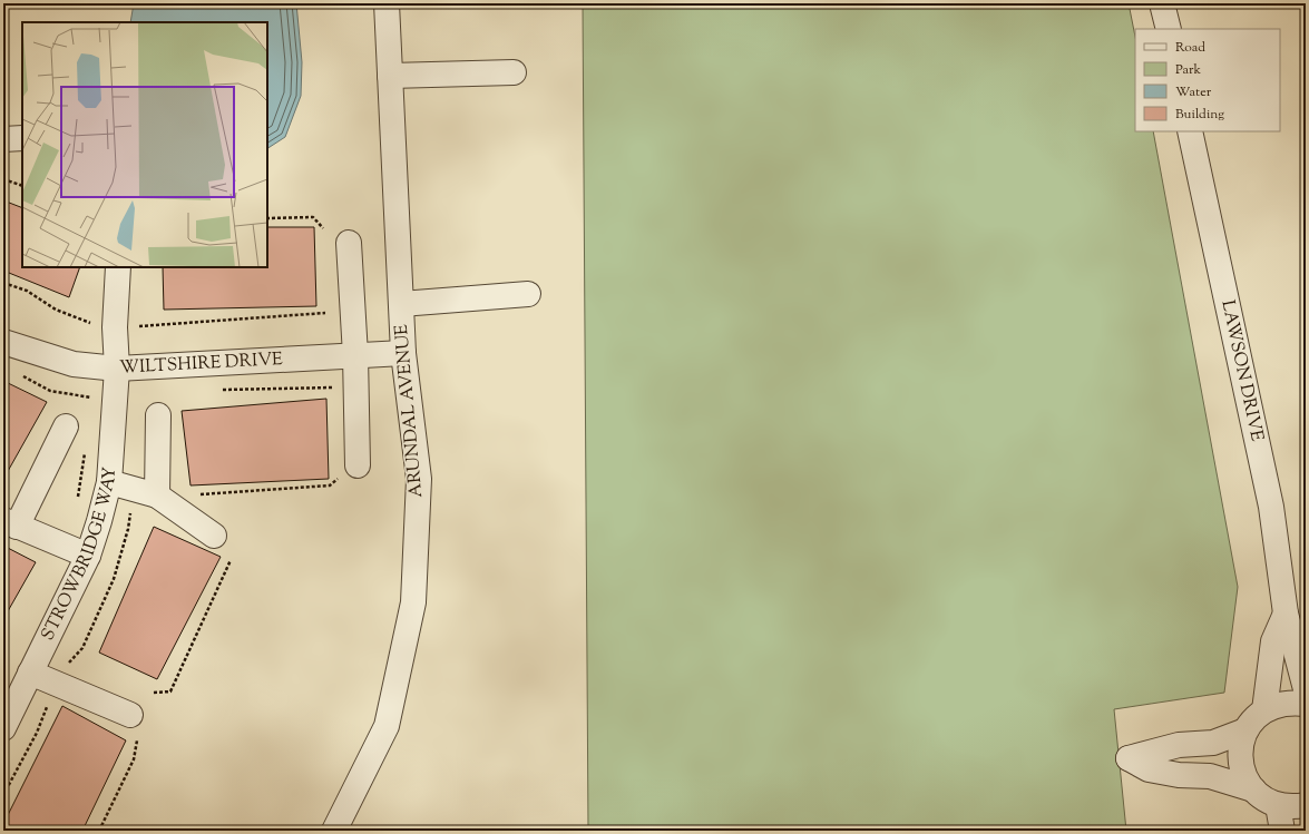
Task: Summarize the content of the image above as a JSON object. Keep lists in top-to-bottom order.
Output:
{
  "streets": {
    "street": [
      "WILTSHIRE DRIVE",
      "LAWSON DRIVE",
      "ARUNDAL AVENUE",
      "STROWBRIDGE WAY"
    ]
  },
  "crossings": [
    ["WILTSHIRE DRIVE", "ARUNDAL AVENUE"],
    ["WILTSHIRE DRIVE", "STROWBRIDGE WAY"]
  ],
  "legend": [
    "Road",
    "Park",
    "Water",
    "Building"
  ]
}
